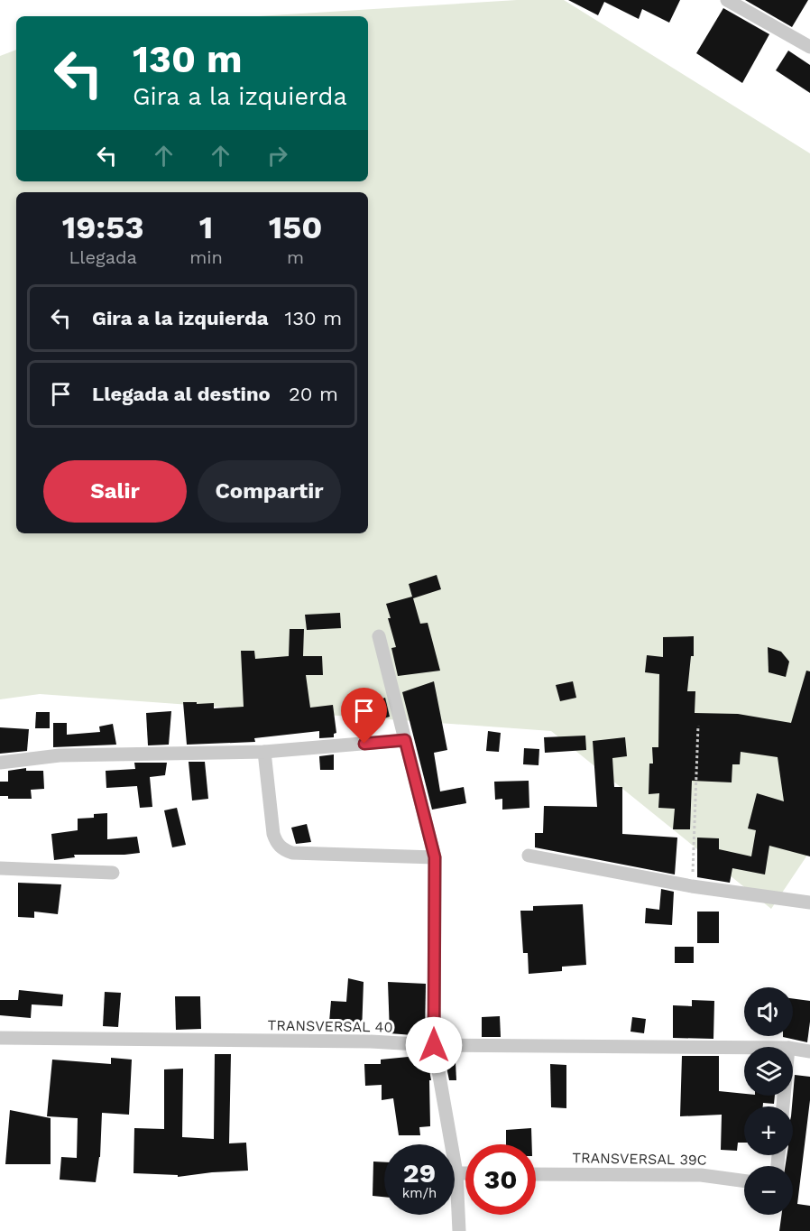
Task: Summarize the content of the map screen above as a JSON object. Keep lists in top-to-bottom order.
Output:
{
  "streets": {
    "street": ["TRANSVERSAL 40", "TRANSVERSAL 39C"]
  },
  "page": {
    "turn": ["130 m", "Gira a la izquierda"],
    "eta": [
      "19:53",
      "Llegada",
      "1",
      "min",
      "150",
      "m"
    ],
    "list": [
      {
        "name": "Gira a la izquierda",
        "value": "130 m"
      },
      {
        "name": "Llegada al destino",
        "value": "20 m"
      }
    ],
    "buttons": ["Salir", "Compartir"],
    "map_buttons": ["+", "−"],
    "speed": "29 km/h",
    "limit": "30"
  }
}
